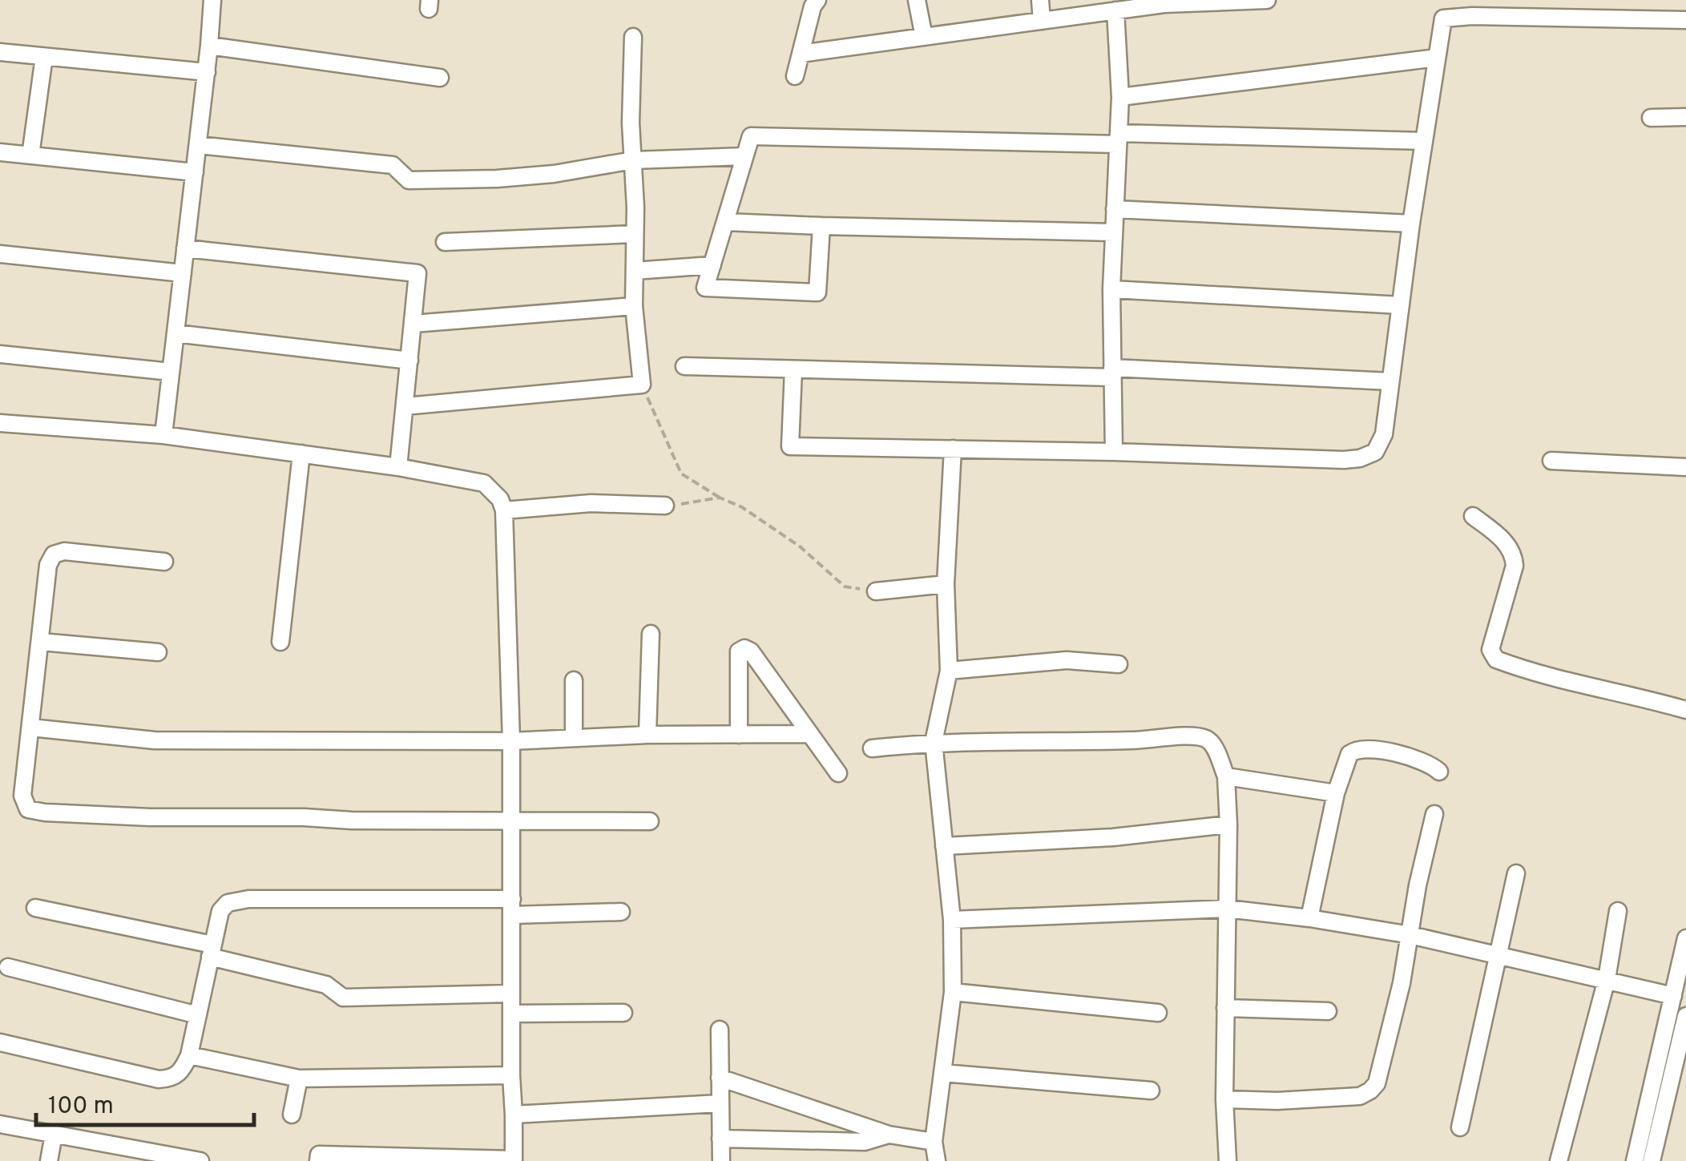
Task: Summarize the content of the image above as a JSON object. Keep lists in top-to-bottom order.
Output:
{
  "scale_bar": "100 m"
}
